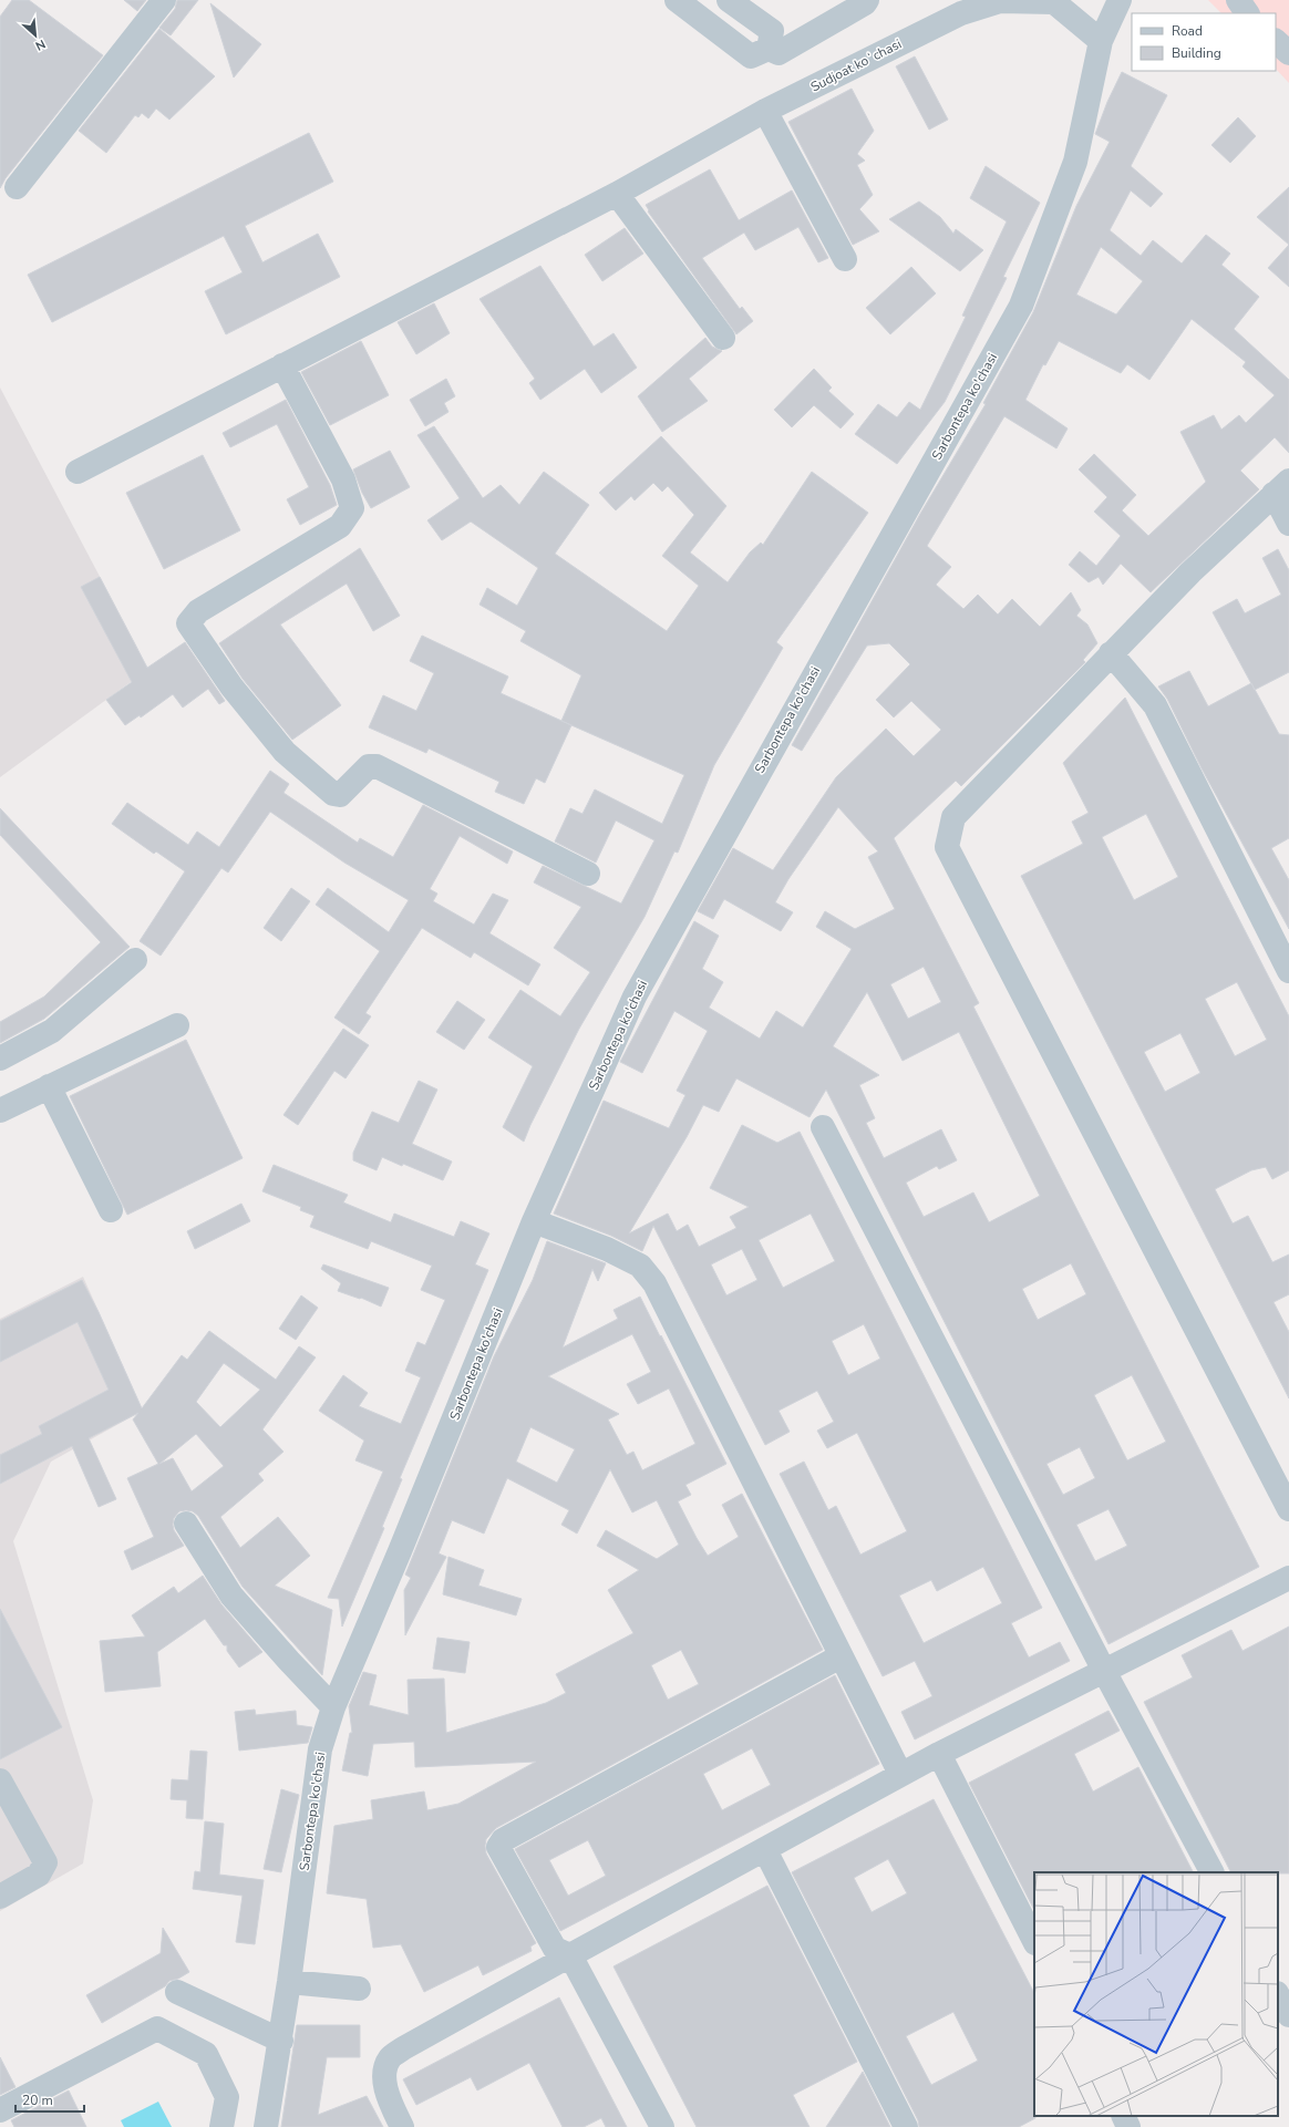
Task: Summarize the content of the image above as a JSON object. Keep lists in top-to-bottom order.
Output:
{
  "streets": {
    "street": ["Sudjoat koʻchasi", "Sarbontepa ko'chasi"]
  },
  "crossings": [
    ["Sudjoat koʻchasi", "Sarbontepa ko'chasi"]
  ],
  "legend": ["Road", "Building"],
  "scale_bar": "20 m",
  "north": "bottom right"
}
